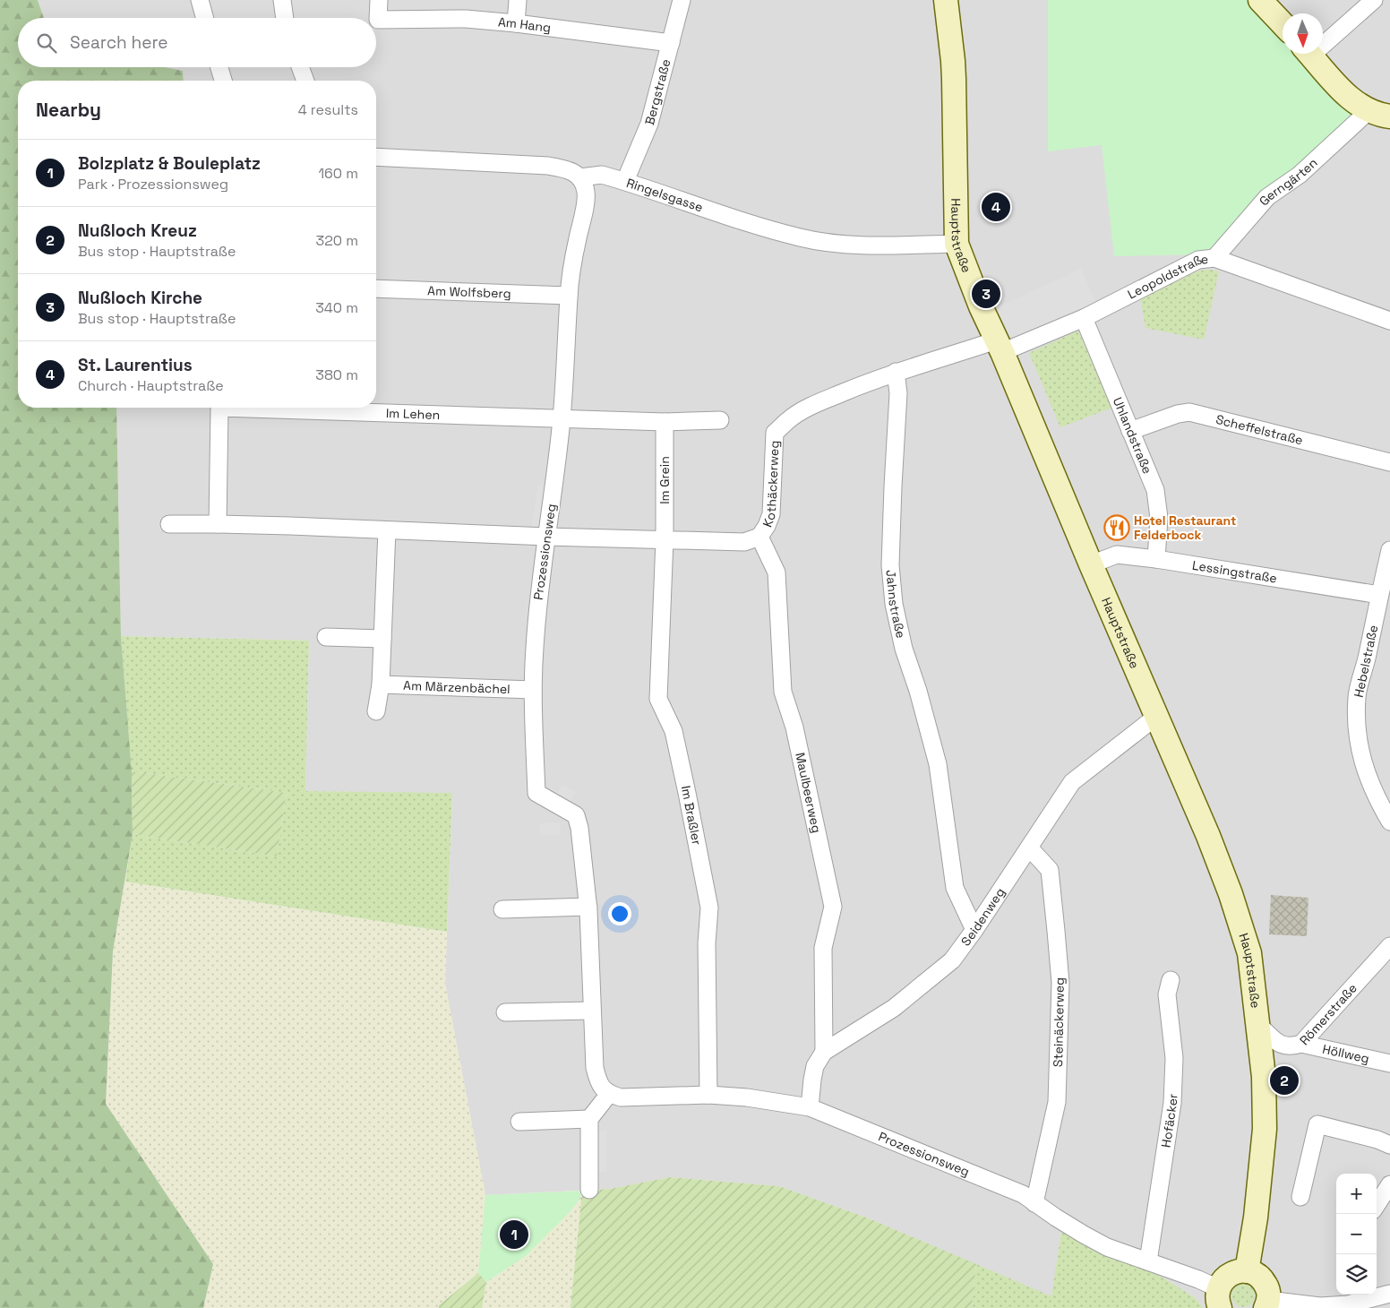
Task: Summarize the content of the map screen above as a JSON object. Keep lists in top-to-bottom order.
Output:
{
  "streets": {
    "main road": ["Hauptstraße"],
    "street": [
      "Am Hang",
      "Bergstraße",
      "Gerngärten",
      "Ringelsgasse",
      "Leopoldstraße",
      "Am Wolfsberg",
      "Im Lehen",
      "Scheffelstraße",
      "Uhlandstraße",
      "Im Grein",
      "Kothäckerweg",
      "Prozessionsweg",
      "Lessingstraße",
      "Jahnstraße",
      "Hebelstraße",
      "Am Märzenbächel",
      "Maulbeerweg",
      "Im Braßler",
      "Seidenweg",
      "Römerstraße",
      "Steinäckerweg",
      "Höllweg",
      "Hofäcker"
    ]
  },
  "crossings": [
    ["Am Hang", "Bergstraße"],
    ["Bergstraße", "Ringelsgasse"],
    ["Gerngärten", "Leopoldstraße"],
    ["Ringelsgasse", "Hauptstraße"],
    ["Ringelsgasse", "Prozessionsweg"],
    ["Hauptstraße", "Leopoldstraße"],
    ["Hauptstraße", "Lessingstraße"],
    ["Hauptstraße", "Seidenweg"],
    ["Hauptstraße", "Römerstraße"],
    ["Leopoldstraße", "Uhlandstraße"],
    ["Am Wolfsberg", "Prozessionsweg"],
    ["Im Lehen", "Prozessionsweg"],
    ["Scheffelstraße", "Uhlandstraße"],
    ["Uhlandstraße", "Lessingstraße"],
    ["Im Grein", "Kothäckerweg"],
    ["Im Grein", "Im Braßler"],
    ["Kothäckerweg", "Prozessionsweg"],
    ["Kothäckerweg", "Jahnstraße"],
    ["Kothäckerweg", "Maulbeerweg"],
    ["Kothäckerweg", "Im Braßler"],
    ["Prozessionsweg", "Am Märzenbächel"],
    ["Prozessionsweg", "Im Braßler"],
    ["Prozessionsweg", "Steinäckerweg"],
    ["Prozessionsweg", "Hofäcker"],
    ["Lessingstraße", "Hebelstraße"],
    ["Jahnstraße", "Seidenweg"],
    ["Maulbeerweg", "Seidenweg"],
    ["Seidenweg", "Steinäckerweg"],
    ["Römerstraße", "Höllweg"]
  ],
  "places": {
    "restaurant": ["Hotel Restaurant Felderbock"]
  },
  "north": "bottom",
  "page": {
    "search": "Search here",
    "heading": ["Nearby", "4 results"],
    "list": [
      {
        "mark": "1",
        "name": "Bolzplatz & Bouleplatz",
        "note": "Park · Prozessionsweg",
        "value": "160 m"
      },
      {
        "mark": "2",
        "name": "Nußloch Kreuz",
        "note": "Bus stop · Hauptstraße",
        "value": "320 m"
      },
      {
        "mark": "3",
        "name": "Nußloch Kirche",
        "note": "Bus stop · Hauptstraße",
        "value": "340 m"
      },
      {
        "mark": "4",
        "name": "St. Laurentius",
        "note": "Church · Hauptstraße",
        "value": "380 m"
      }
    ],
    "pins": [
      "4",
      "3",
      "2",
      "1"
    ],
    "map_buttons": ["+", "−"]
  }
}
